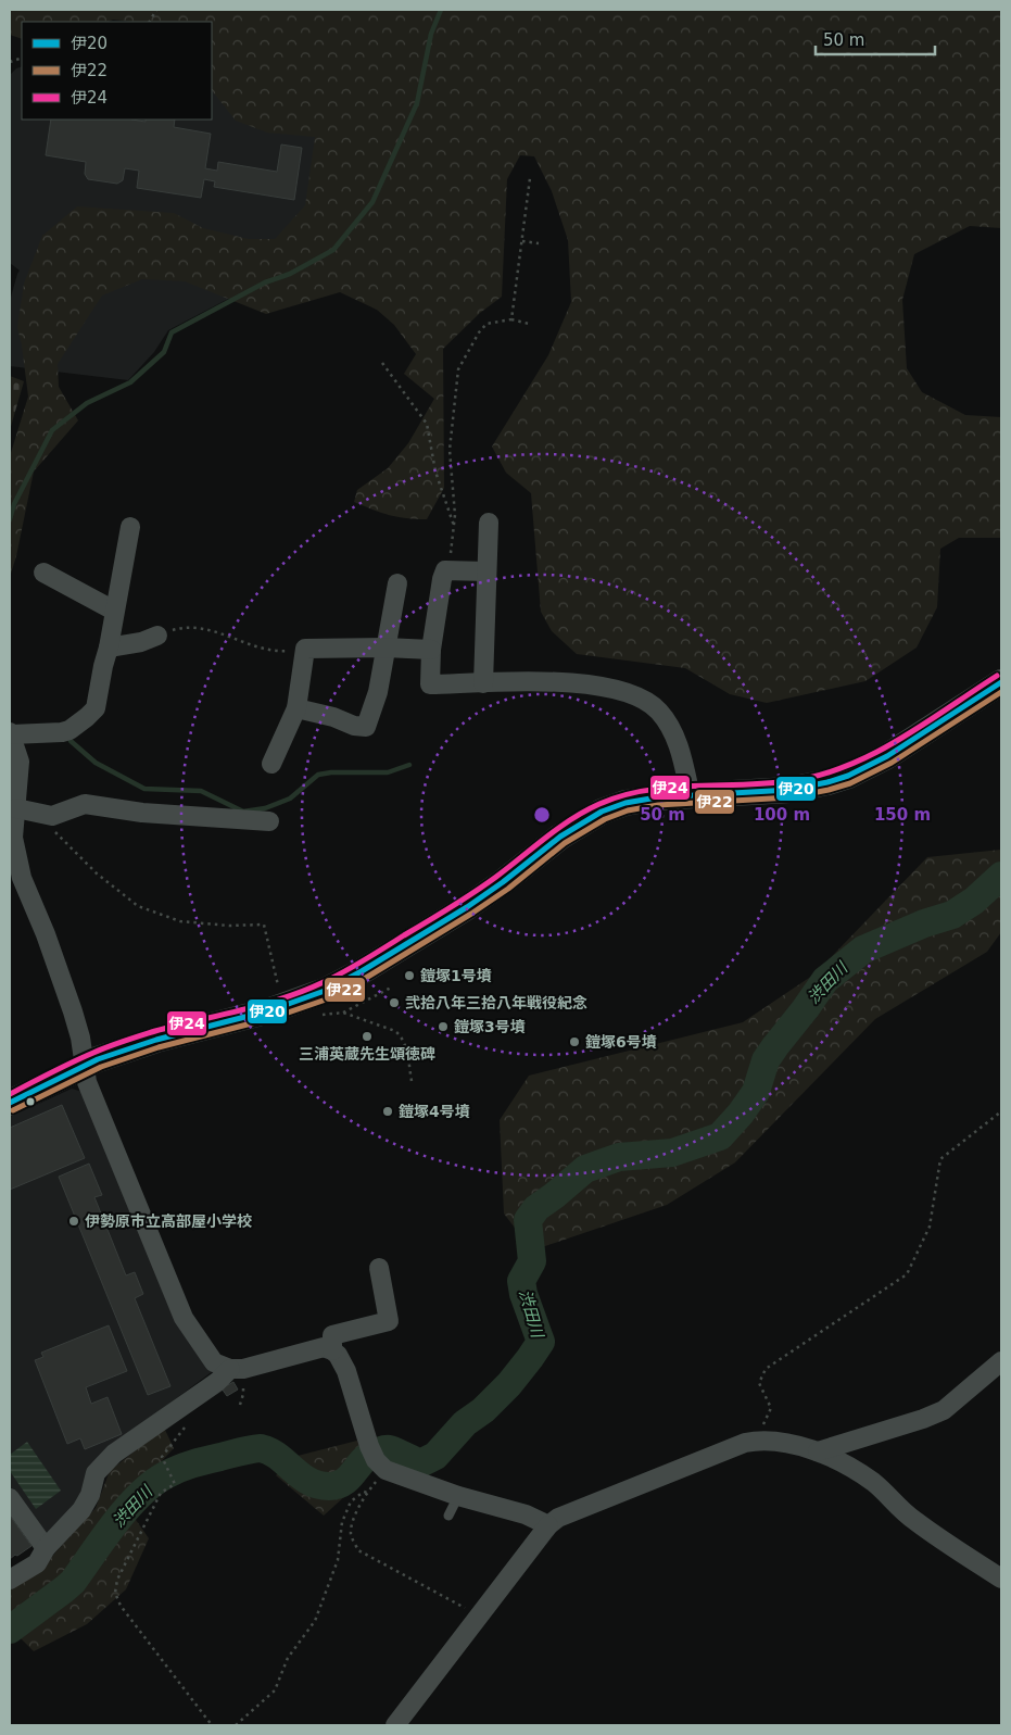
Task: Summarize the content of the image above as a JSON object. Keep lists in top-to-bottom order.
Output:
{
  "water": ["渋田川"],
  "places": [
    "鎧塚1号墳",
    "弐拾八年三拾八年戦役紀念",
    "鎧塚3号墳",
    "三浦英蔵先生頌徳碑",
    "鎧塚6号墳",
    "鎧塚4号墳",
    "伊勢原市立高部屋小学校"
  ],
  "lines": ["transit line 伊24", "transit line 伊20", "transit line 伊22"],
  "legend": ["伊20", "伊22", "伊24"],
  "scale_bar": "50 m",
  "rings": ["50 m", "100 m", "150 m"]
}
